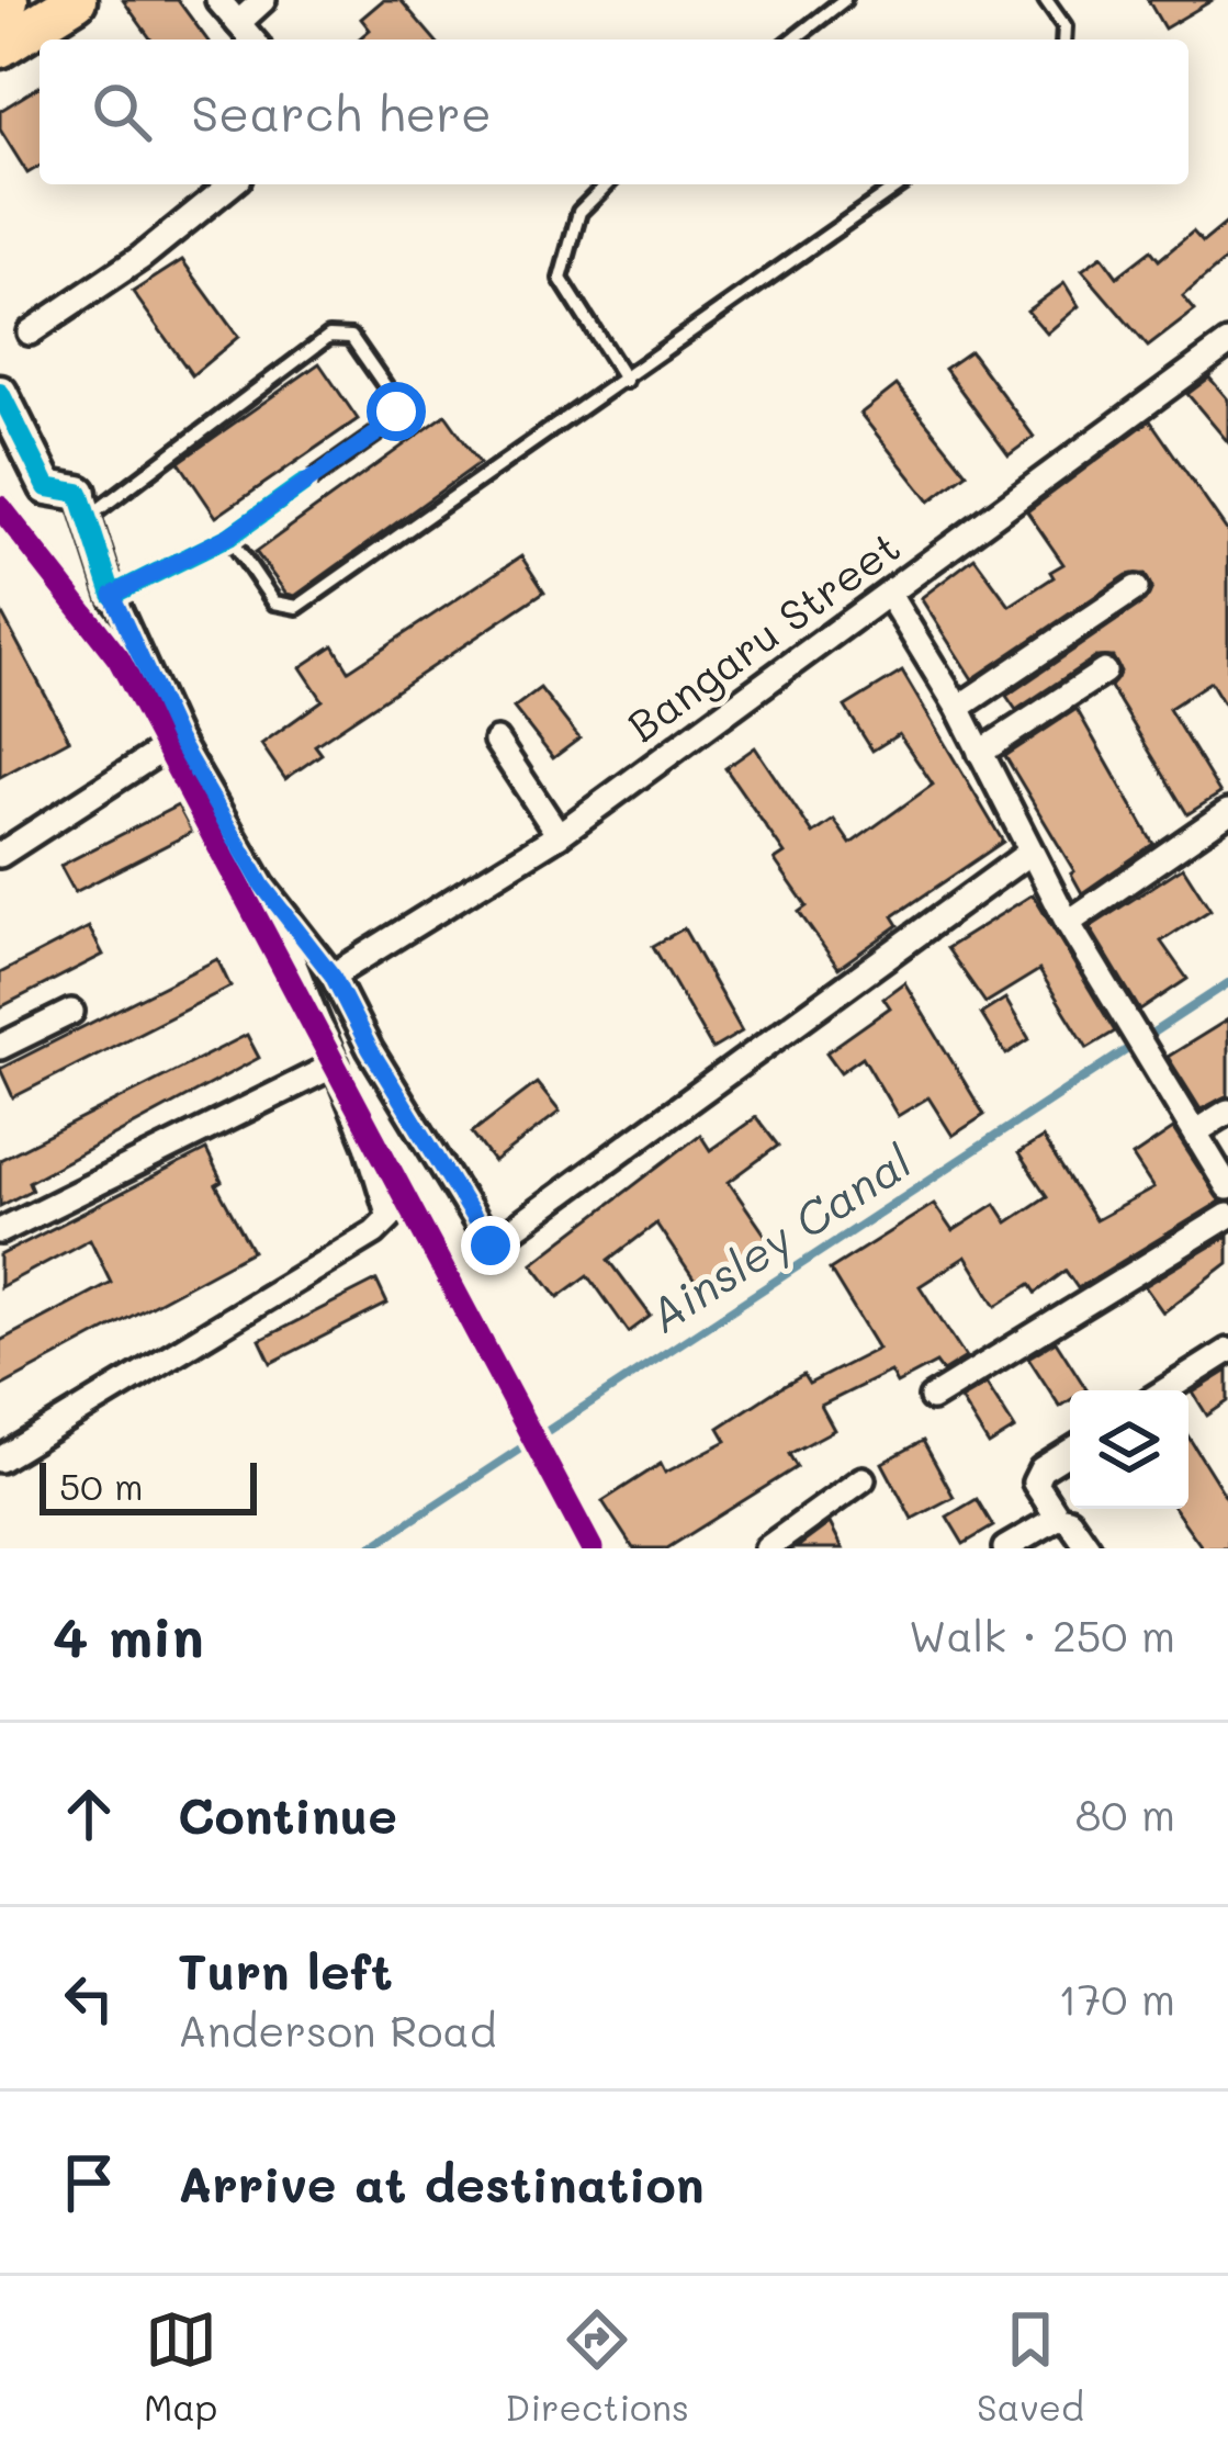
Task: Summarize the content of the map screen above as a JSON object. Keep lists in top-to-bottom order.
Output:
{
  "streets": {
    "street": ["Bangaru Street"]
  },
  "water": ["Ainsley Canal"],
  "scale_bar": "50 m",
  "page": {
    "search": "Search here",
    "scale": "50 m",
    "heading": ["4 min", "Walk · 250 m"],
    "list": [
      ["Continue", "80 m"],
      ["Turn left", "Anderson Road", "170 m"],
      "Arrive at destination"
    ],
    "nav": ["Map", "Directions", "Saved"]
  }
}
